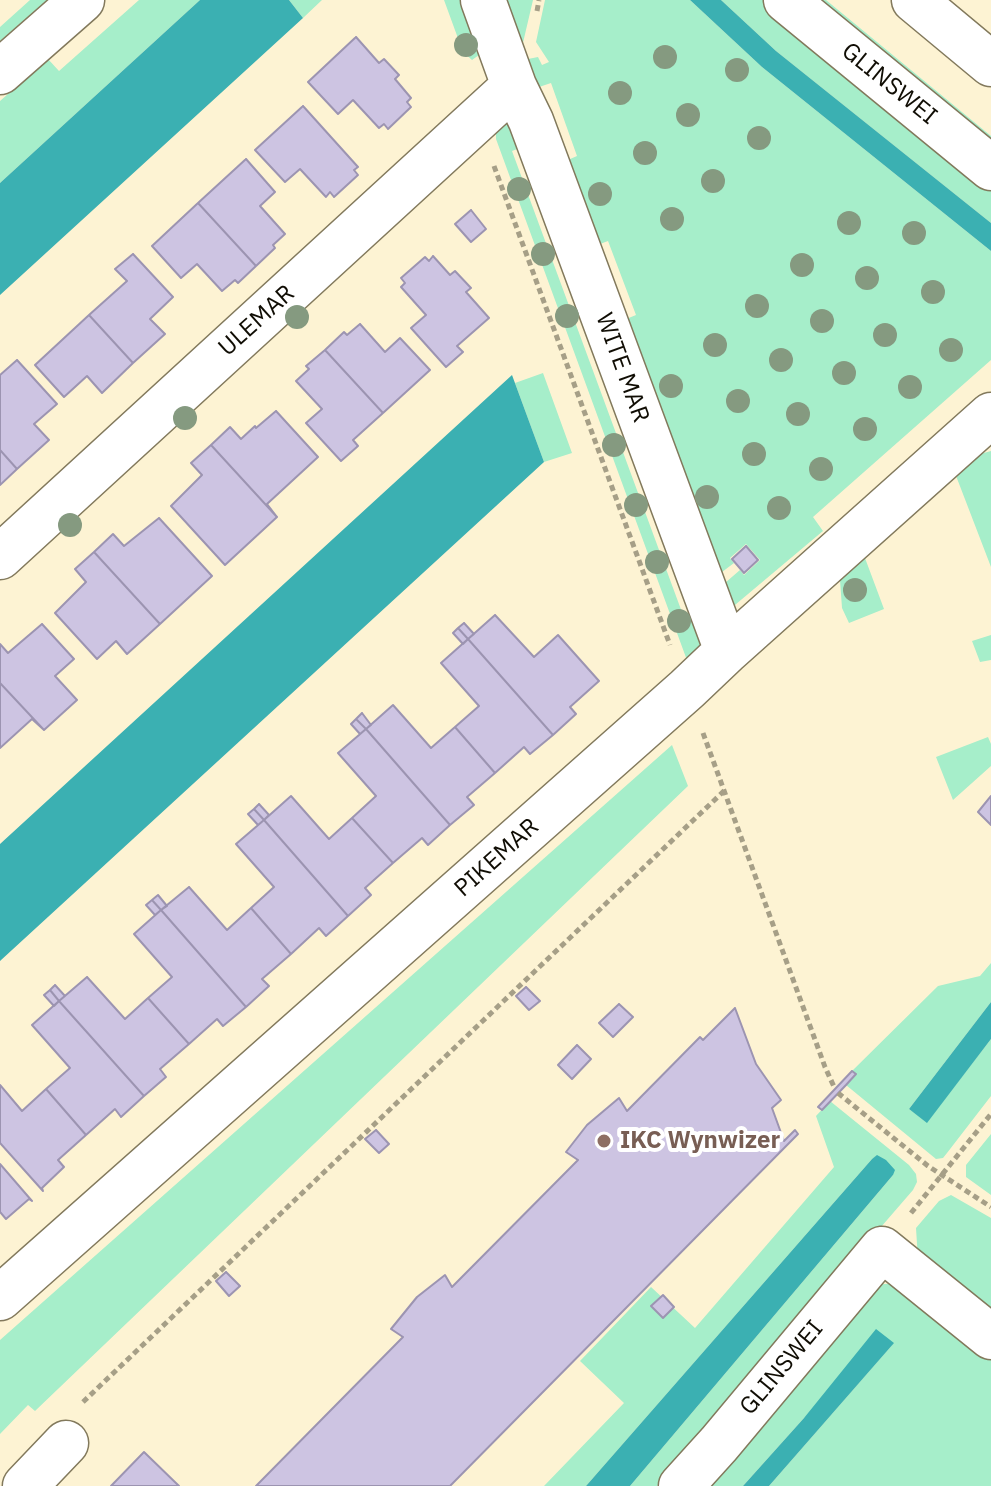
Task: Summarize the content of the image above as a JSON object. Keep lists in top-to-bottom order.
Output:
{
  "streets": {
    "street": [
      "GLINSWEI",
      "ULEMAR",
      "WITE MAR",
      "PIKEMAR"
    ]
  },
  "crossings": [
    ["ULEMAR", "WITE MAR"],
    ["WITE MAR", "PIKEMAR"]
  ],
  "places": ["IKC Wynwizer"]
}
